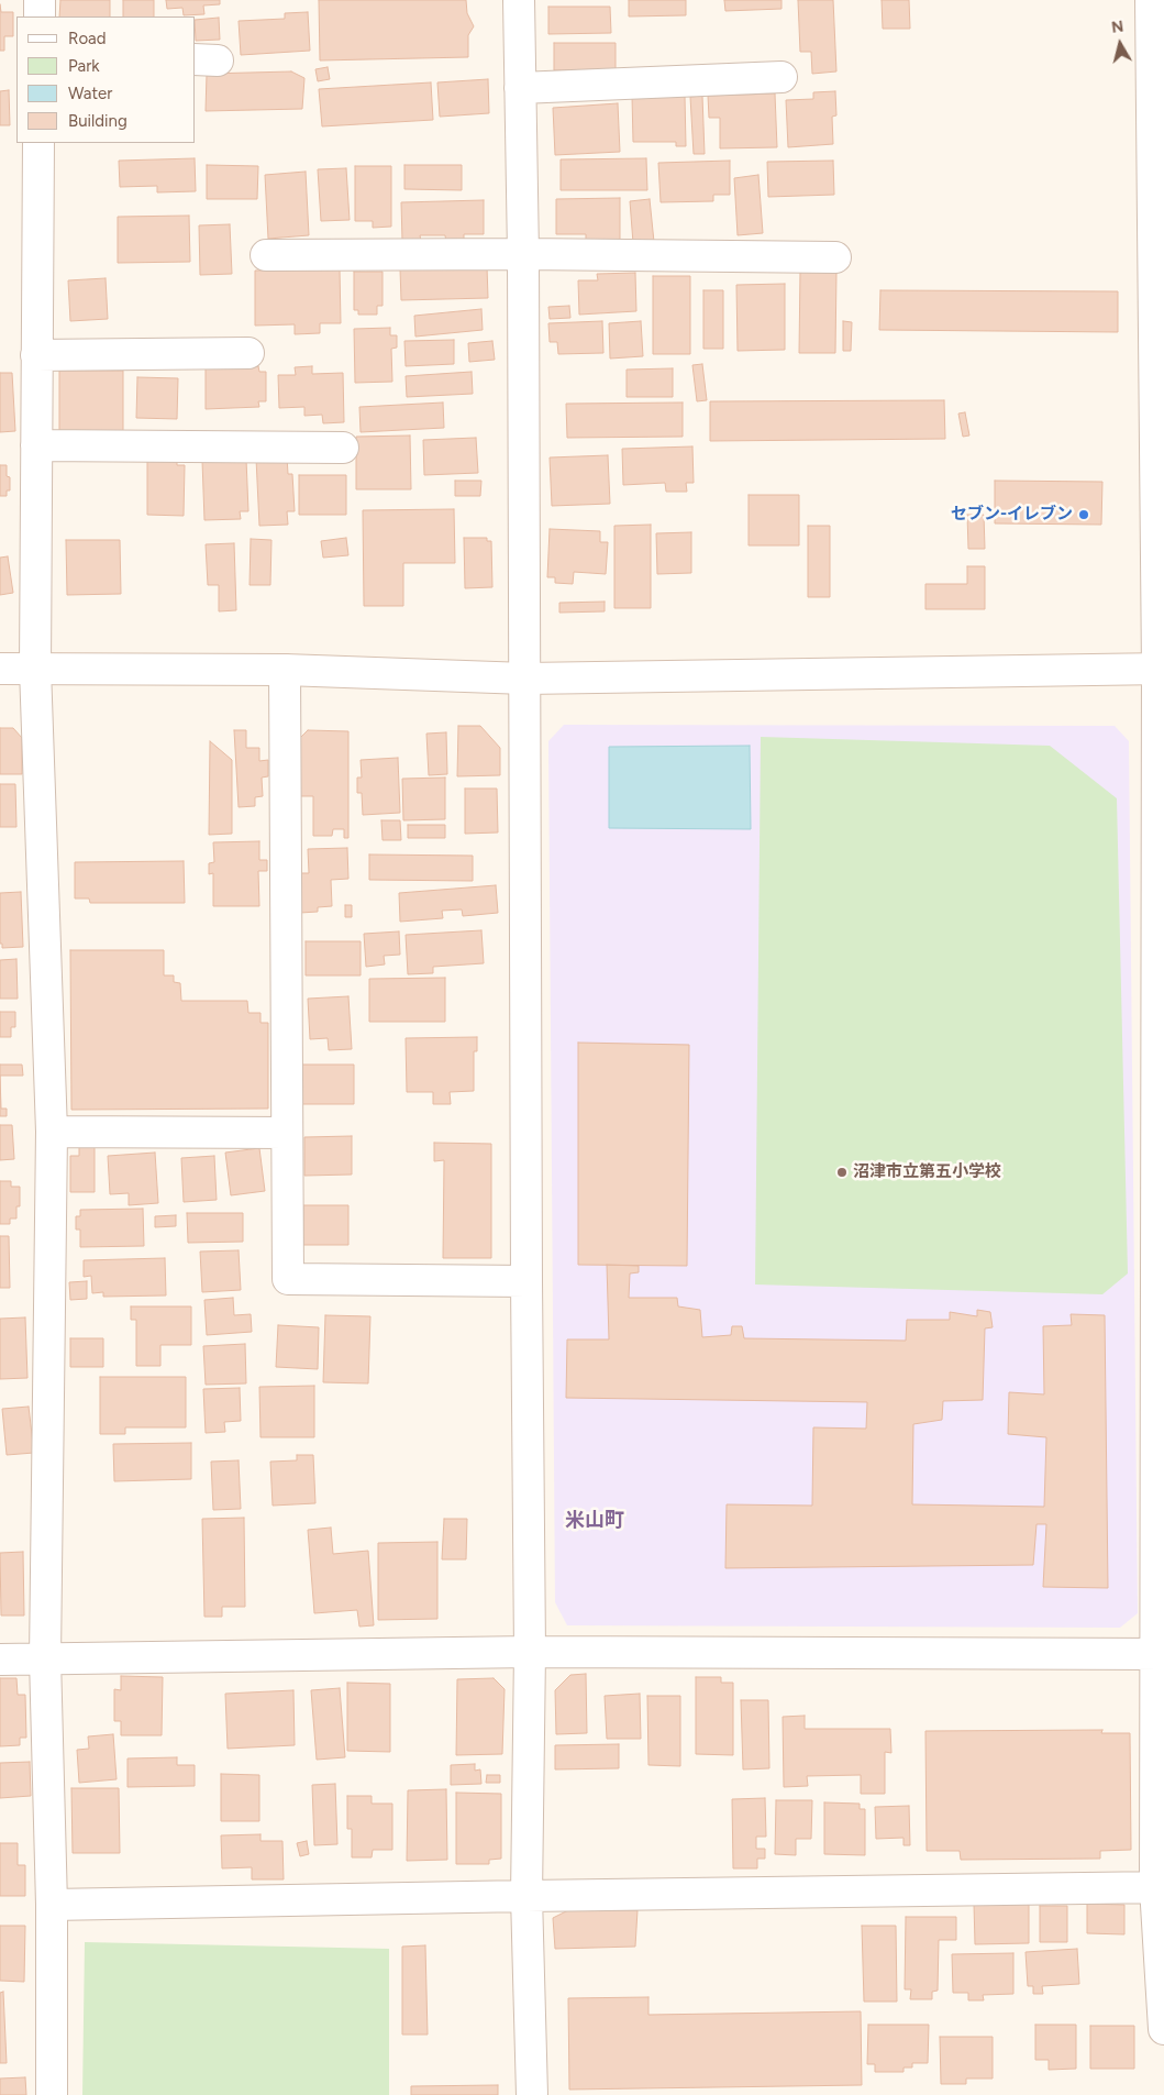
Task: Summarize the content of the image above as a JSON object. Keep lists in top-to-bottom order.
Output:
{
  "districts": ["米山町"],
  "places": ["セブン-イレブン", "沼津市立第五小学校"],
  "legend": [
    "Road",
    "Park",
    "Water",
    "Building"
  ],
  "north": "top"
}
